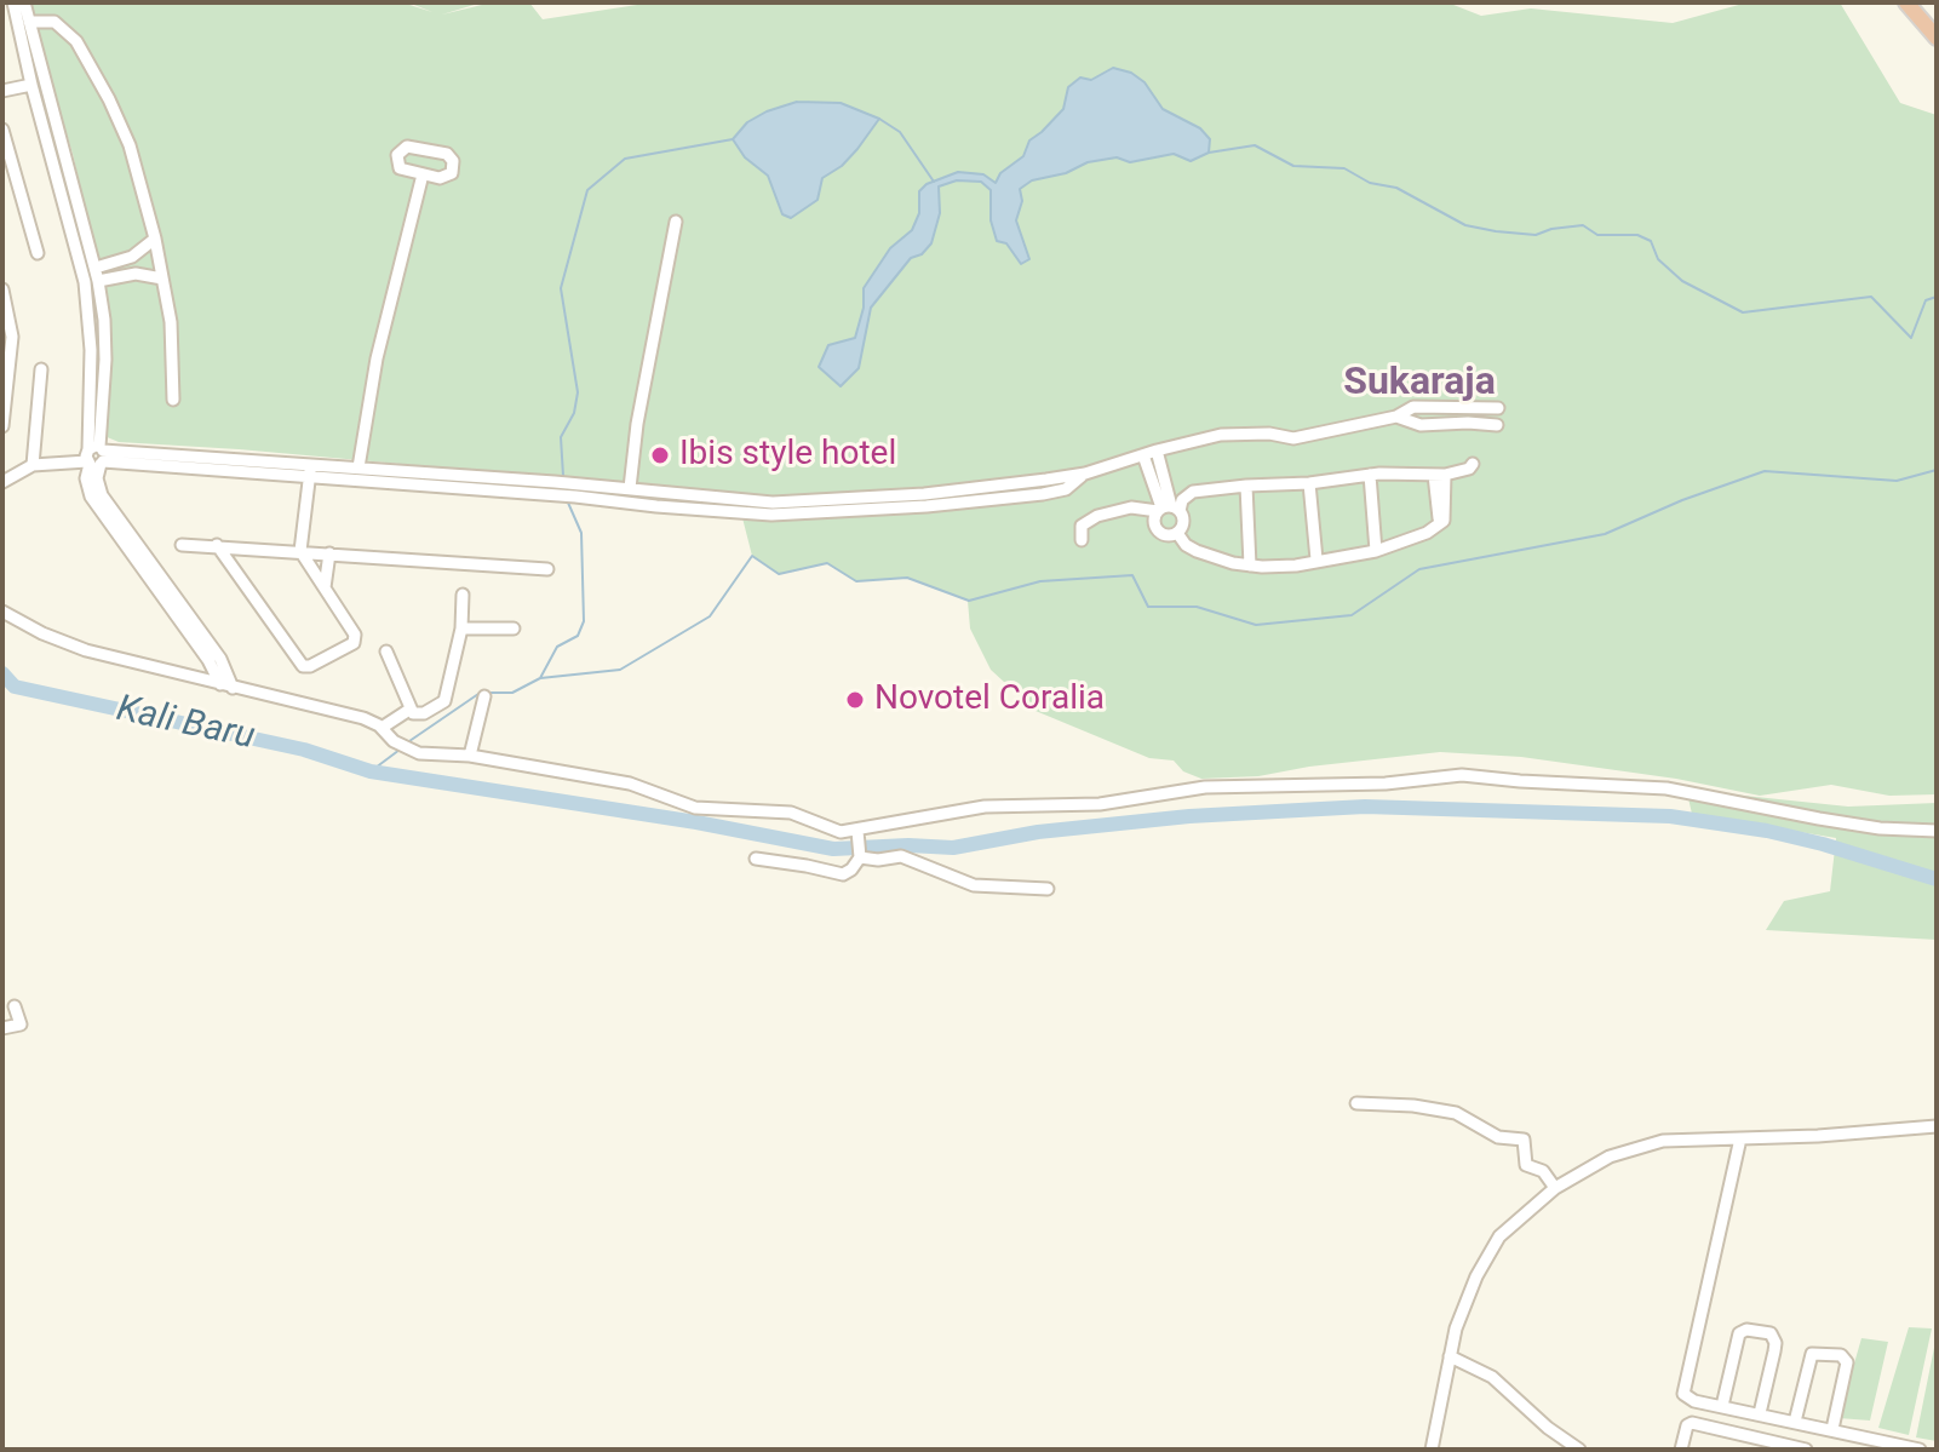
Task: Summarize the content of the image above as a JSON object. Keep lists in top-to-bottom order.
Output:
{
  "districts": ["Sukaraja"],
  "water": ["Kali Baru"],
  "places": ["Ibis style hotel", "Novotel Coralia"]
}
